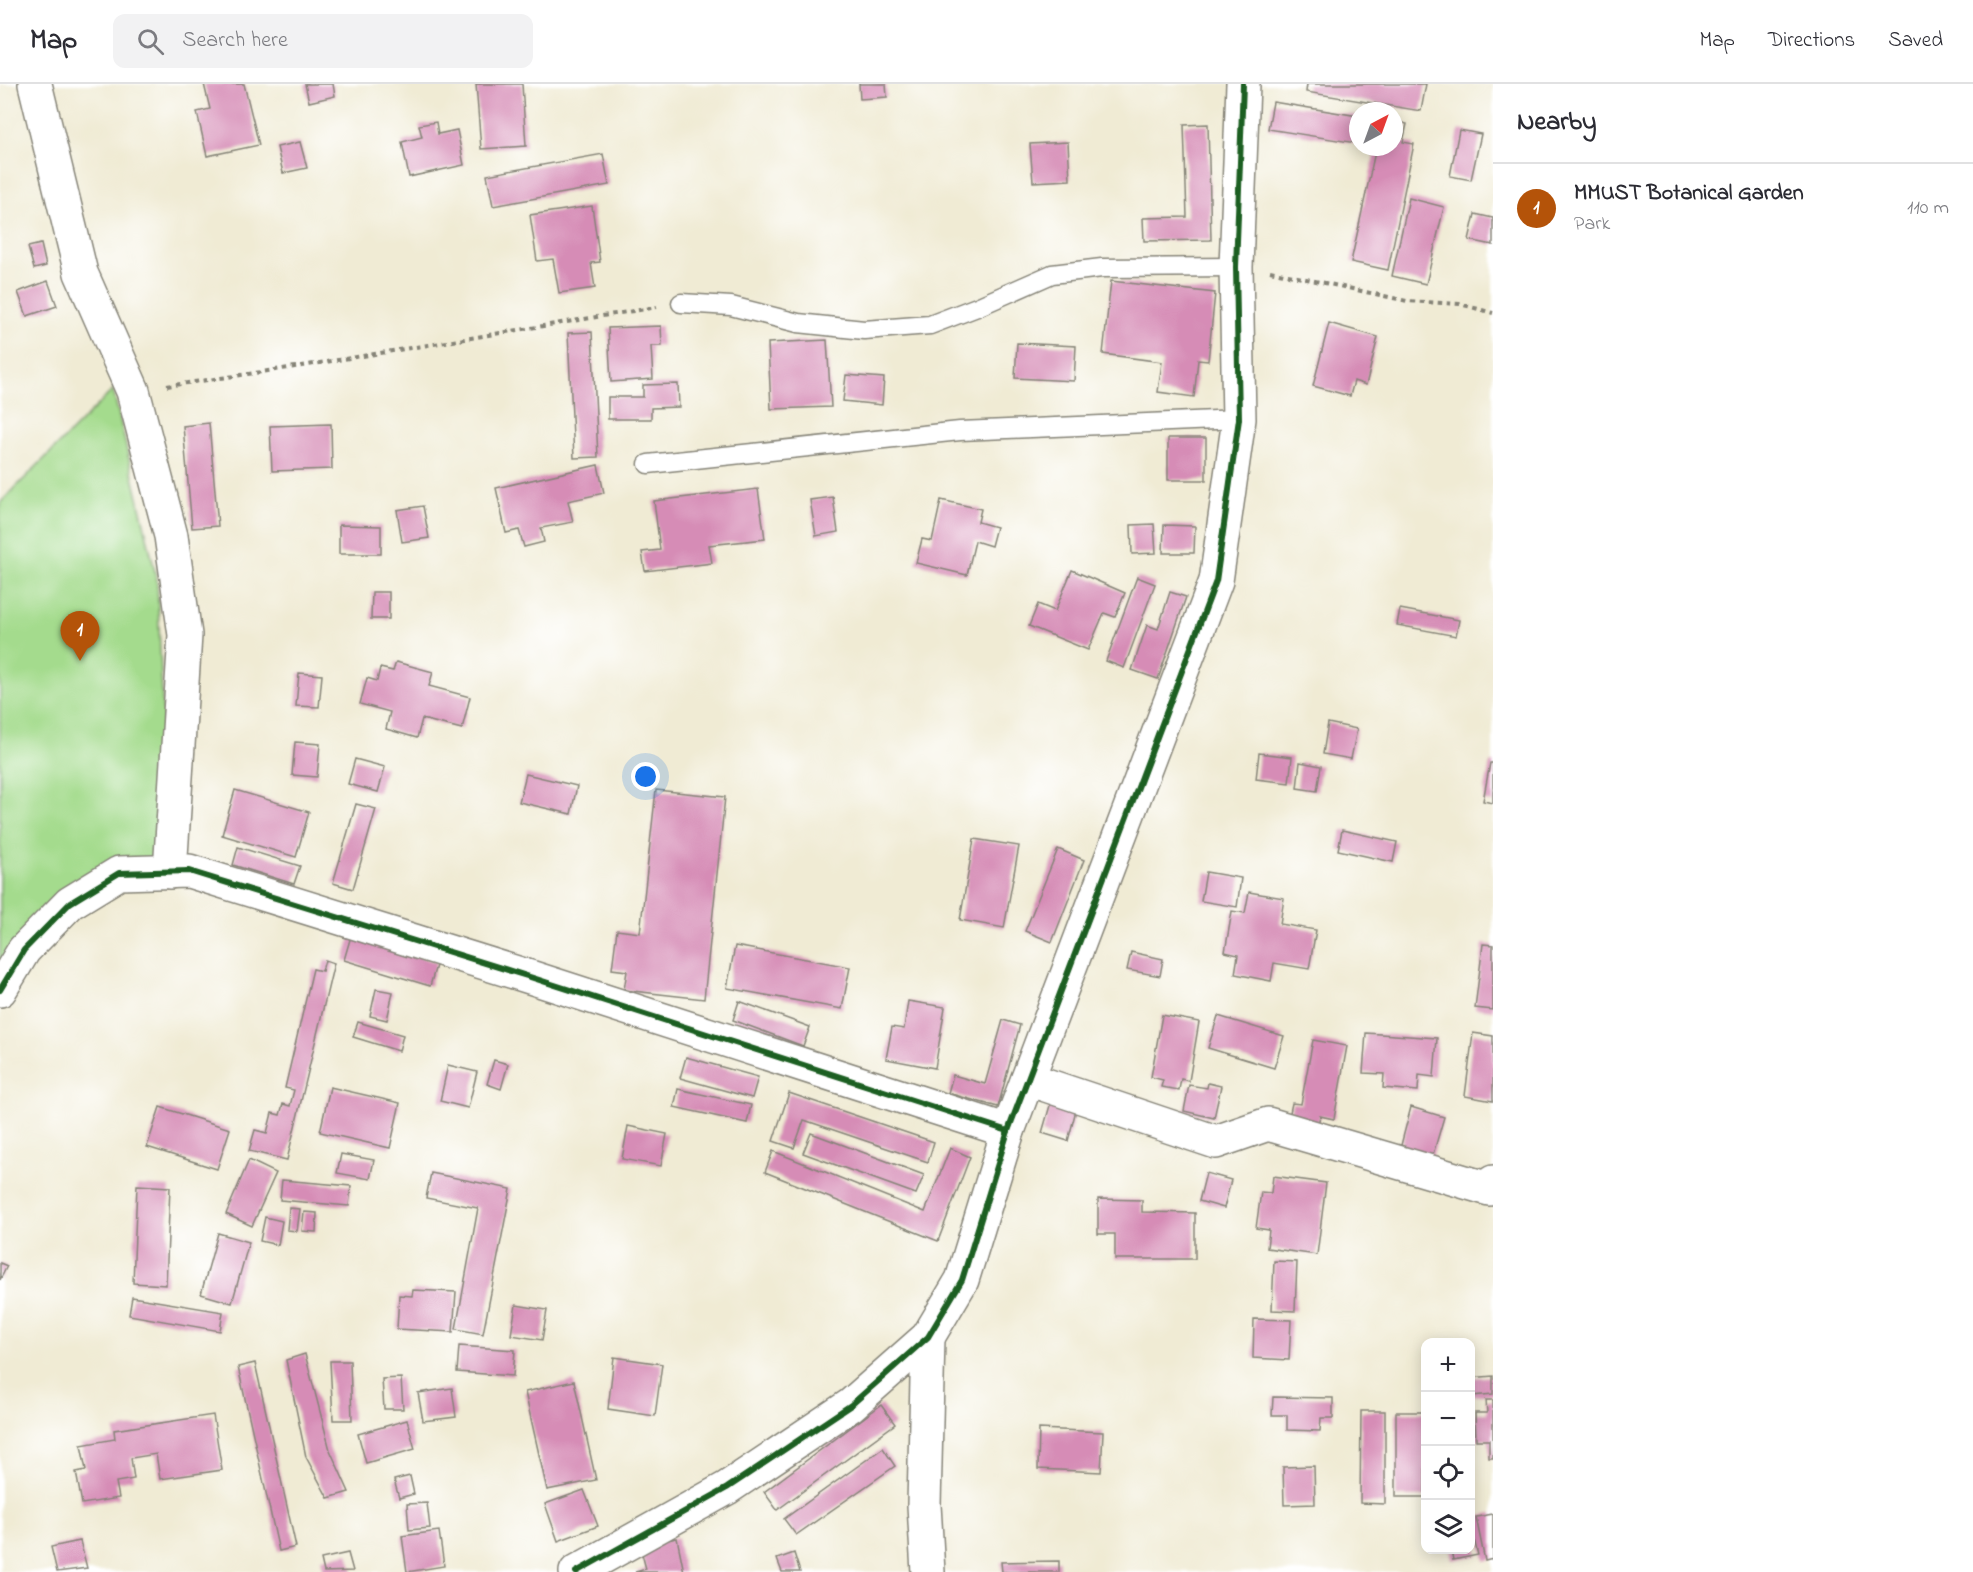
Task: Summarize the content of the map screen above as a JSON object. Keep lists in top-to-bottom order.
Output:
{
  "north": "top right",
  "page": {
    "header": "Map",
    "search": "Search here",
    "nav": ["Map", "Directions", "Saved"],
    "heading": "Nearby",
    "list": [
      {
        "mark": "1",
        "name": "MMUST Botanical Garden",
        "note": "Park",
        "value": "110 m"
      }
    ],
    "pins": "1",
    "map_buttons": ["+", "−"]
  }
}
